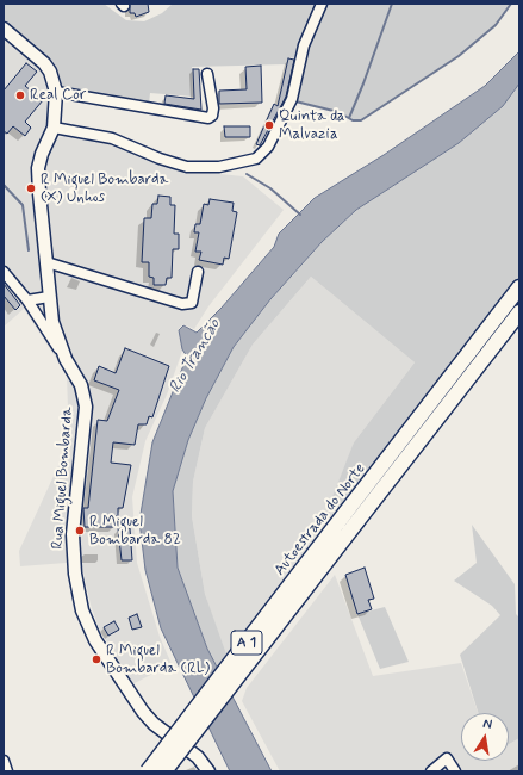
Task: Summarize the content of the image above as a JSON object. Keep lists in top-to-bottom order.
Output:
{
  "streets": {
    "highway": ["Autoestrada do Norte", "A 1"],
    "main road": ["Rua Miguel Bombarda"]
  },
  "water": ["Rio Trancão"],
  "places": [
    "Real Cor",
    "Quinta da Malvazia",
    "R Miguel Bombarda (X) Unhos",
    "R Miguel Bombarda 82",
    "R Miguel Bombarda (RL)"
  ],
  "north": "top"
}
